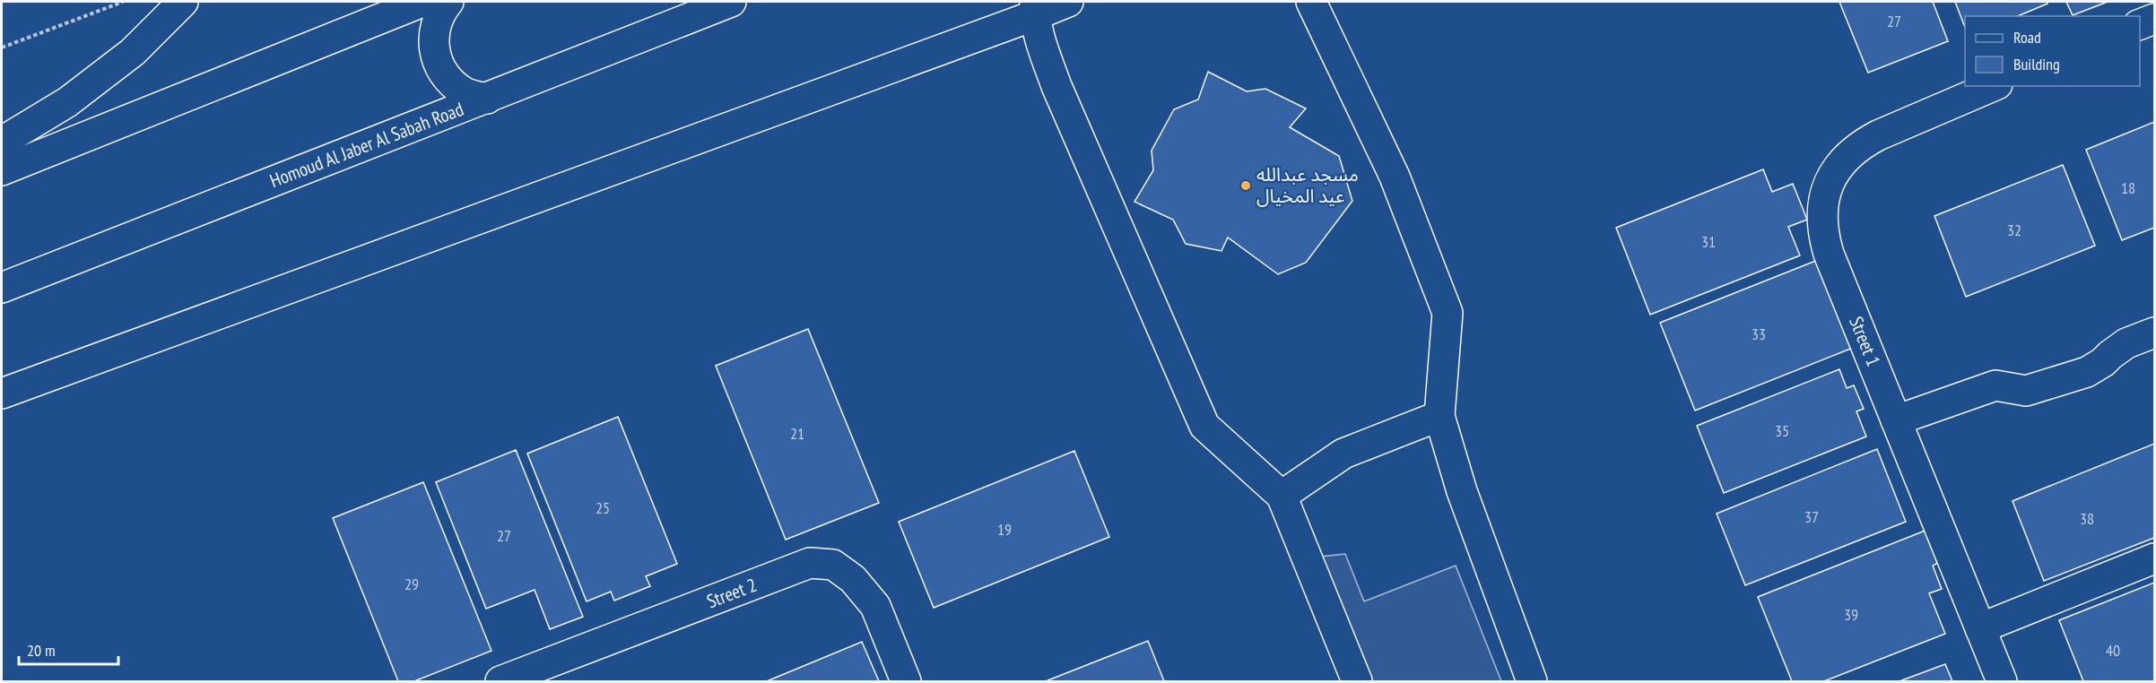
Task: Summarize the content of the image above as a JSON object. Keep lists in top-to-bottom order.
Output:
{
  "streets": {
    "street": ["Homoud Al Jaber Al Sabah Road", "Street 1", "Street 2"]
  },
  "places": ["مسجد عبدالله عيد المخيال"],
  "house_numbers": [
    "27",
    "18",
    "32",
    "31",
    "33",
    "35",
    "21",
    "25",
    "37",
    "38",
    "19",
    "27",
    "29",
    "39",
    "40"
  ],
  "legend": ["Road", "Building"],
  "scale_bar": "20 m"
}
